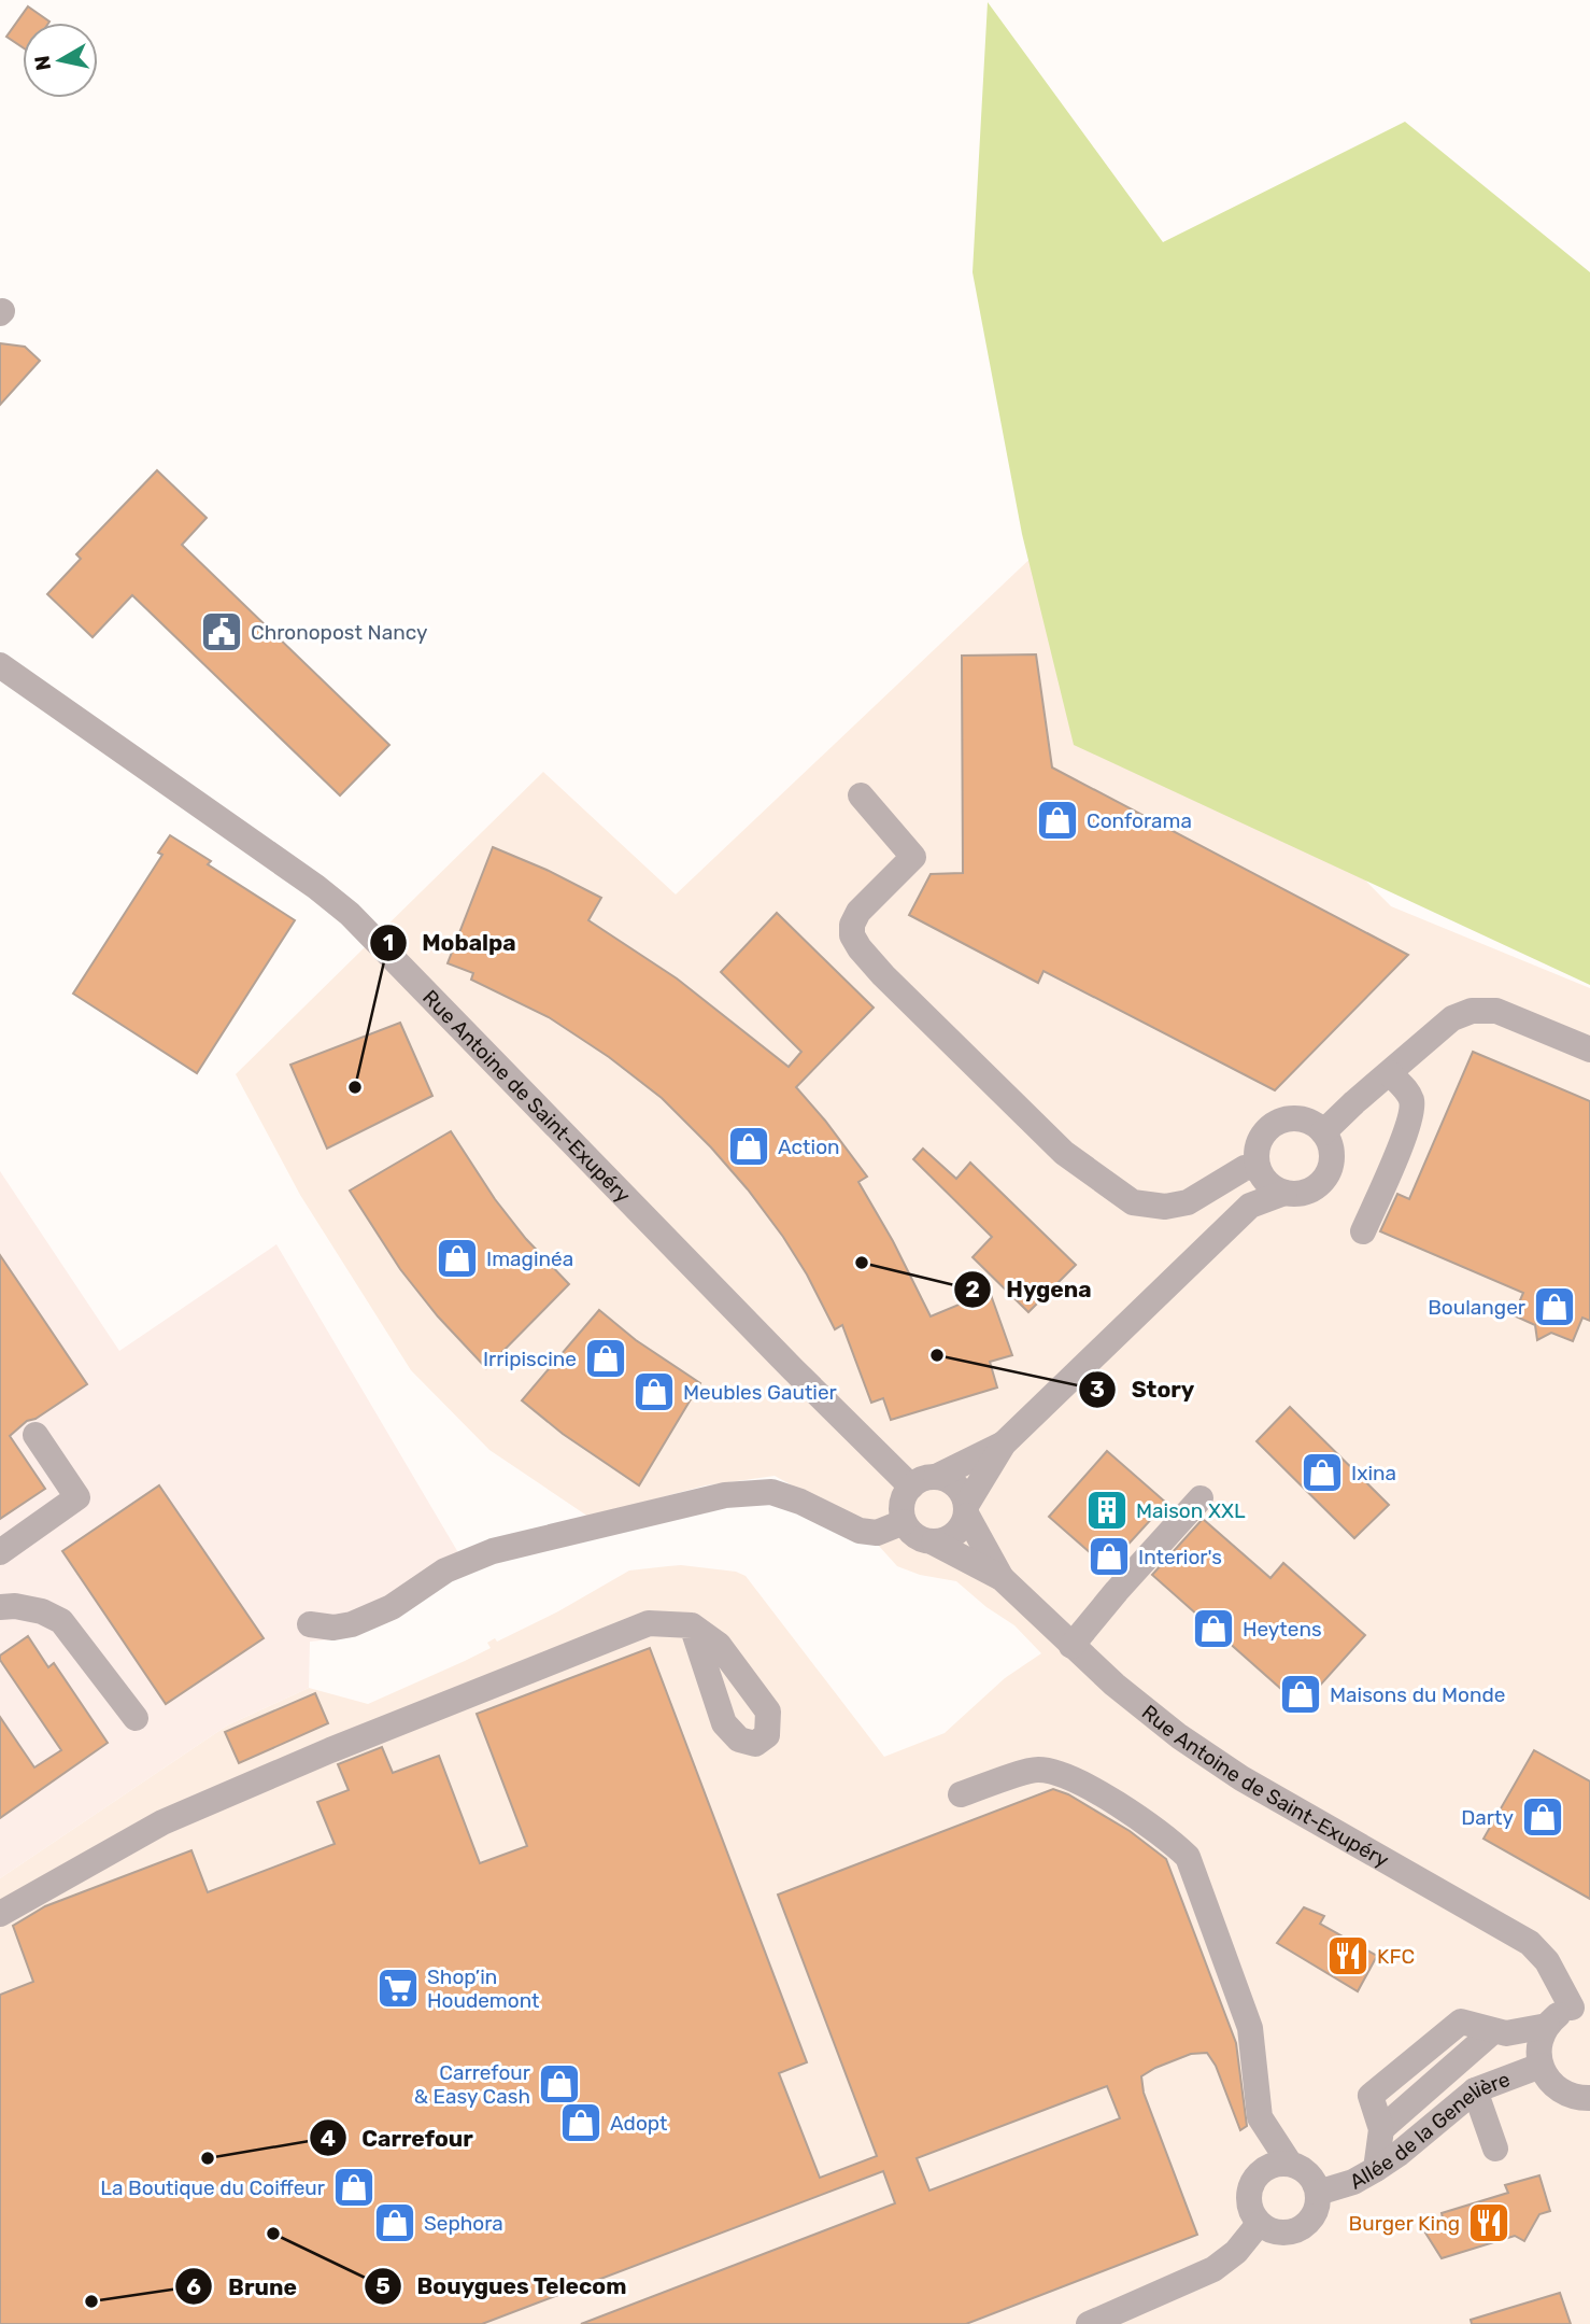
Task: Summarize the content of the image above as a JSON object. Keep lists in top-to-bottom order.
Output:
{
  "streets": {
    "street": ["Rue Antoine de Saint-Exupéry", "Allée de la Genelière"]
  },
  "places": {
    "public building": ["Chronopost Nancy"],
    "shop": [
      "Conforama",
      "Action",
      "Imaginéa",
      "Boulanger",
      "Irripiscine",
      "Meubles Gautier",
      "Ixina",
      "Interior's",
      "Heytens",
      "Maisons du Monde",
      "Darty",
      "Carrefour & Easy Cash",
      "Adopt",
      "La Boutique du Coiffeur",
      "Sephora"
    ],
    "other": [
      "Mobalpa",
      "Hygena",
      "Story",
      "Carrefour",
      "Bouygues Telecom",
      "Brune"
    ],
    "building": ["Maison XXL"],
    "restaurant": ["KFC", "Burger King"],
    "supermarket": ["Shop’in Houdemont"]
  },
  "north": "left"
}
